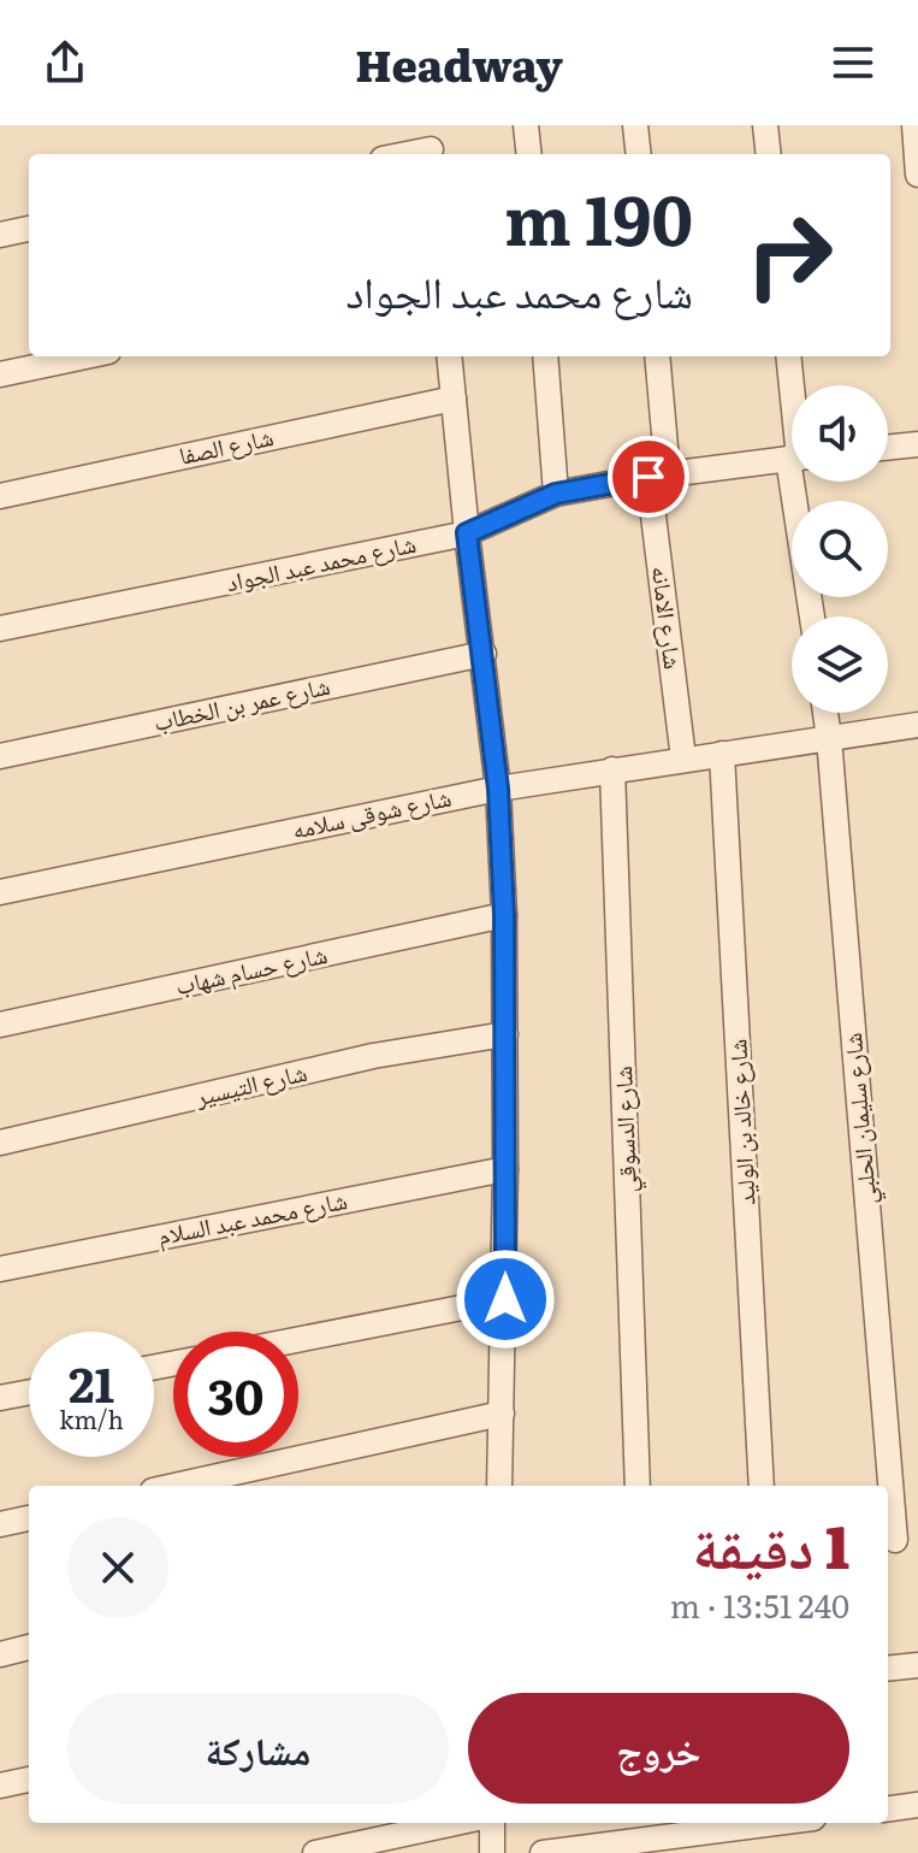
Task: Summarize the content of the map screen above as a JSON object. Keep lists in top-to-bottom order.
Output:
{
  "streets": {
    "street": [
      "شارع الصفا",
      "شارع محمد عبد الجواد",
      "شارع الامانه",
      "شارع عمر بن الخطاب",
      "شارع شوقى سلامه",
      "شارع حسام شهاب",
      "شارع التيسير",
      "شارع سليمان الحلبي",
      "شارع خالد بن الوليد",
      "شارع الدسوقي",
      "شارع محمد عبد السلام"
    ]
  },
  "crossings": [
    ["شارع محمد عبد الجواد", "شارع الامانه"],
    ["شارع الامانه", "شارع شوقى سلامه"],
    ["شارع شوقى سلامه", "شارع سليمان الحلبي"],
    ["شارع شوقى سلامه", "شارع خالد بن الوليد"],
    ["شارع شوقى سلامه", "شارع الدسوقي"]
  ],
  "page": {
    "header": "Headway",
    "turn": ["190 m", "شارع محمد عبد الجواد"],
    "speed": "21 km/h",
    "limit": "30",
    "heading": ["1 دقيقة", "240 m · 13:51"],
    "buttons": ["خروج", "مشاركة"]
  }
}
